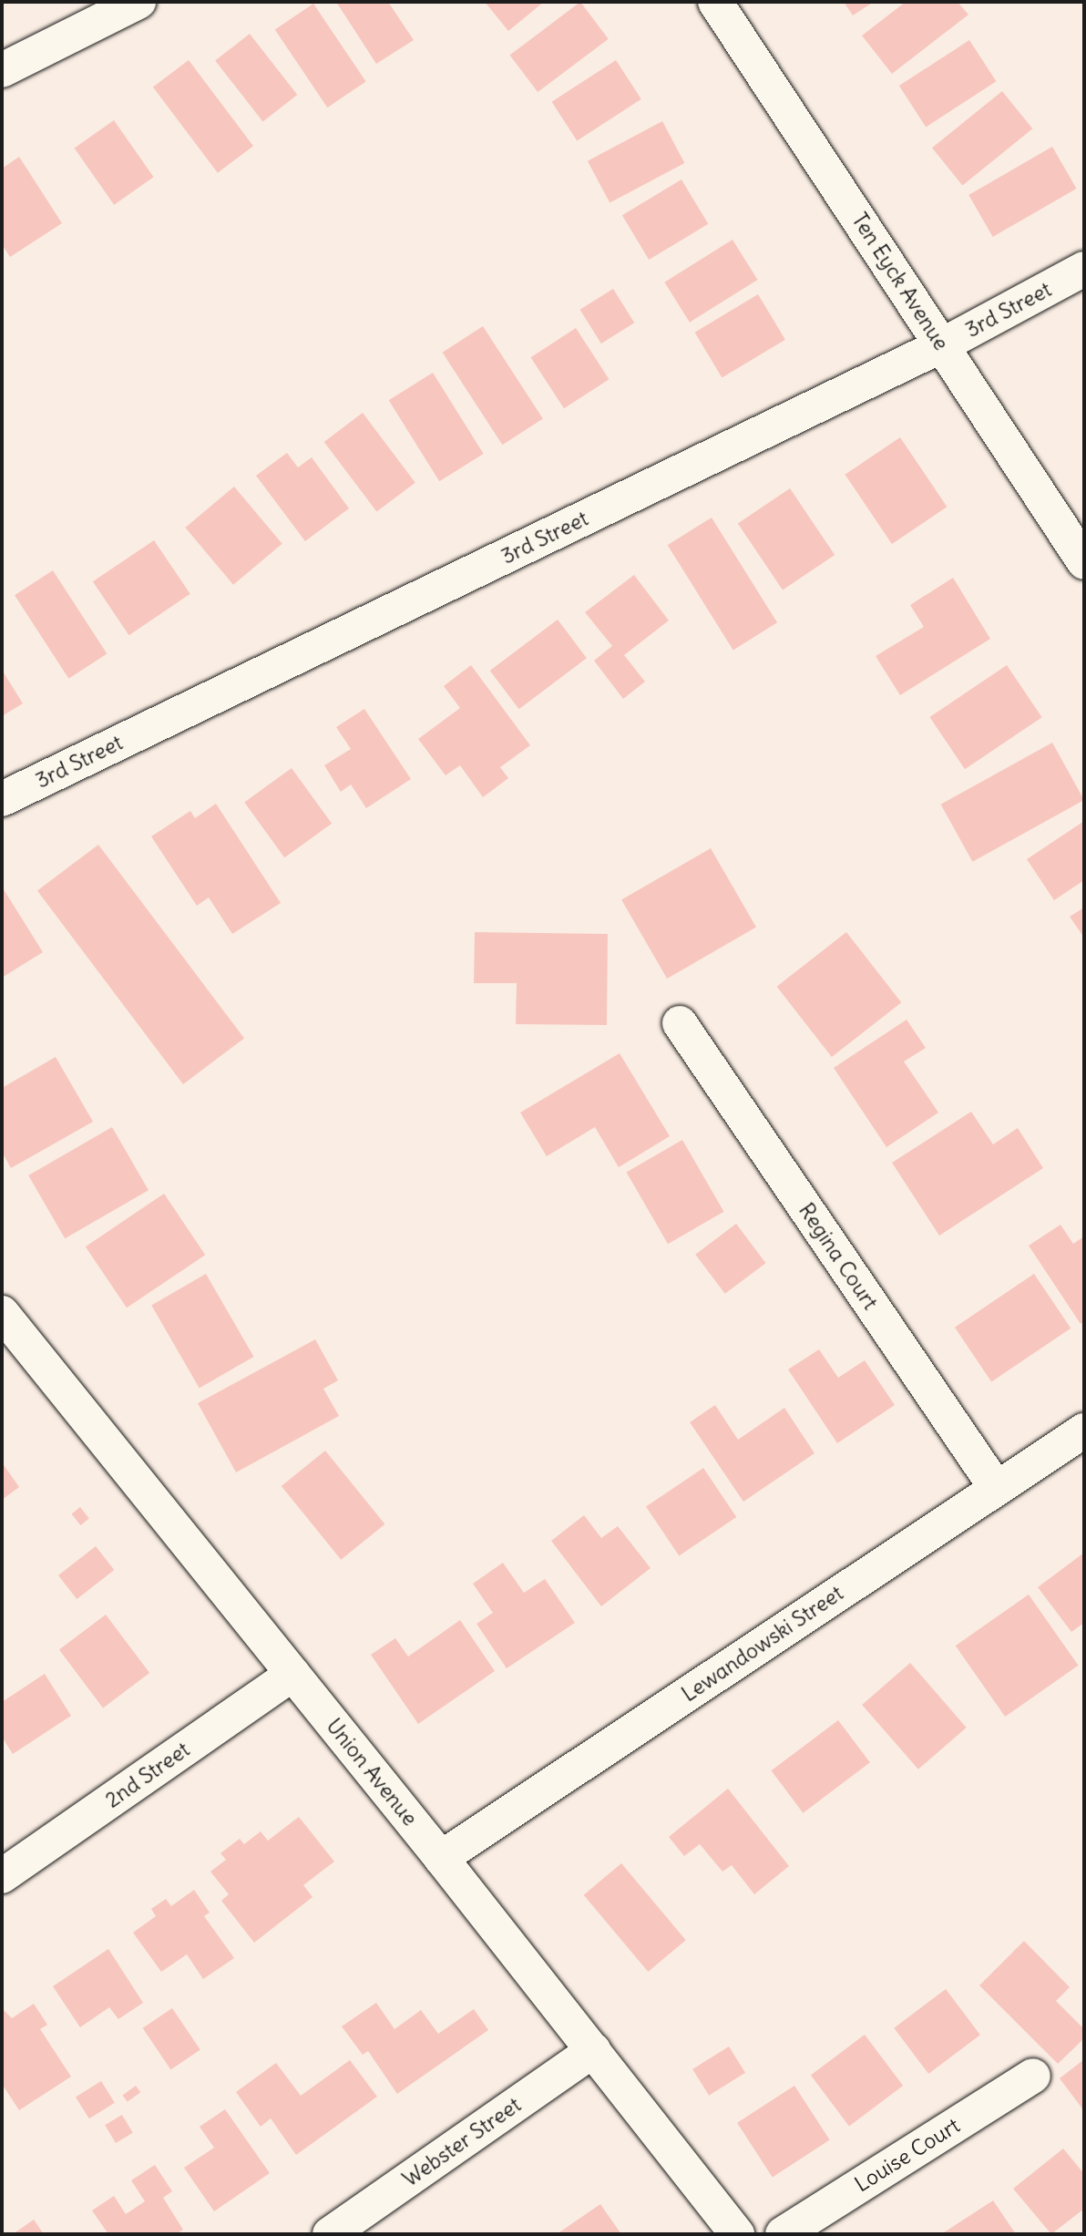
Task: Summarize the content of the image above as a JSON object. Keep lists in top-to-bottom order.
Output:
{
  "streets": {
    "street": [
      "Ten Eyck Avenue",
      "3rd Street",
      "Regina Court",
      "Lewandowski Street",
      "Union Avenue",
      "2nd Street",
      "Webster Street",
      "Louise Court"
    ]
  },
  "crossings": [
    ["Ten Eyck Avenue", "3rd Street"],
    ["Regina Court", "Lewandowski Street"],
    ["Lewandowski Street", "Union Avenue"],
    ["Union Avenue", "2nd Street"],
    ["Union Avenue", "Webster Street"]
  ]
}
